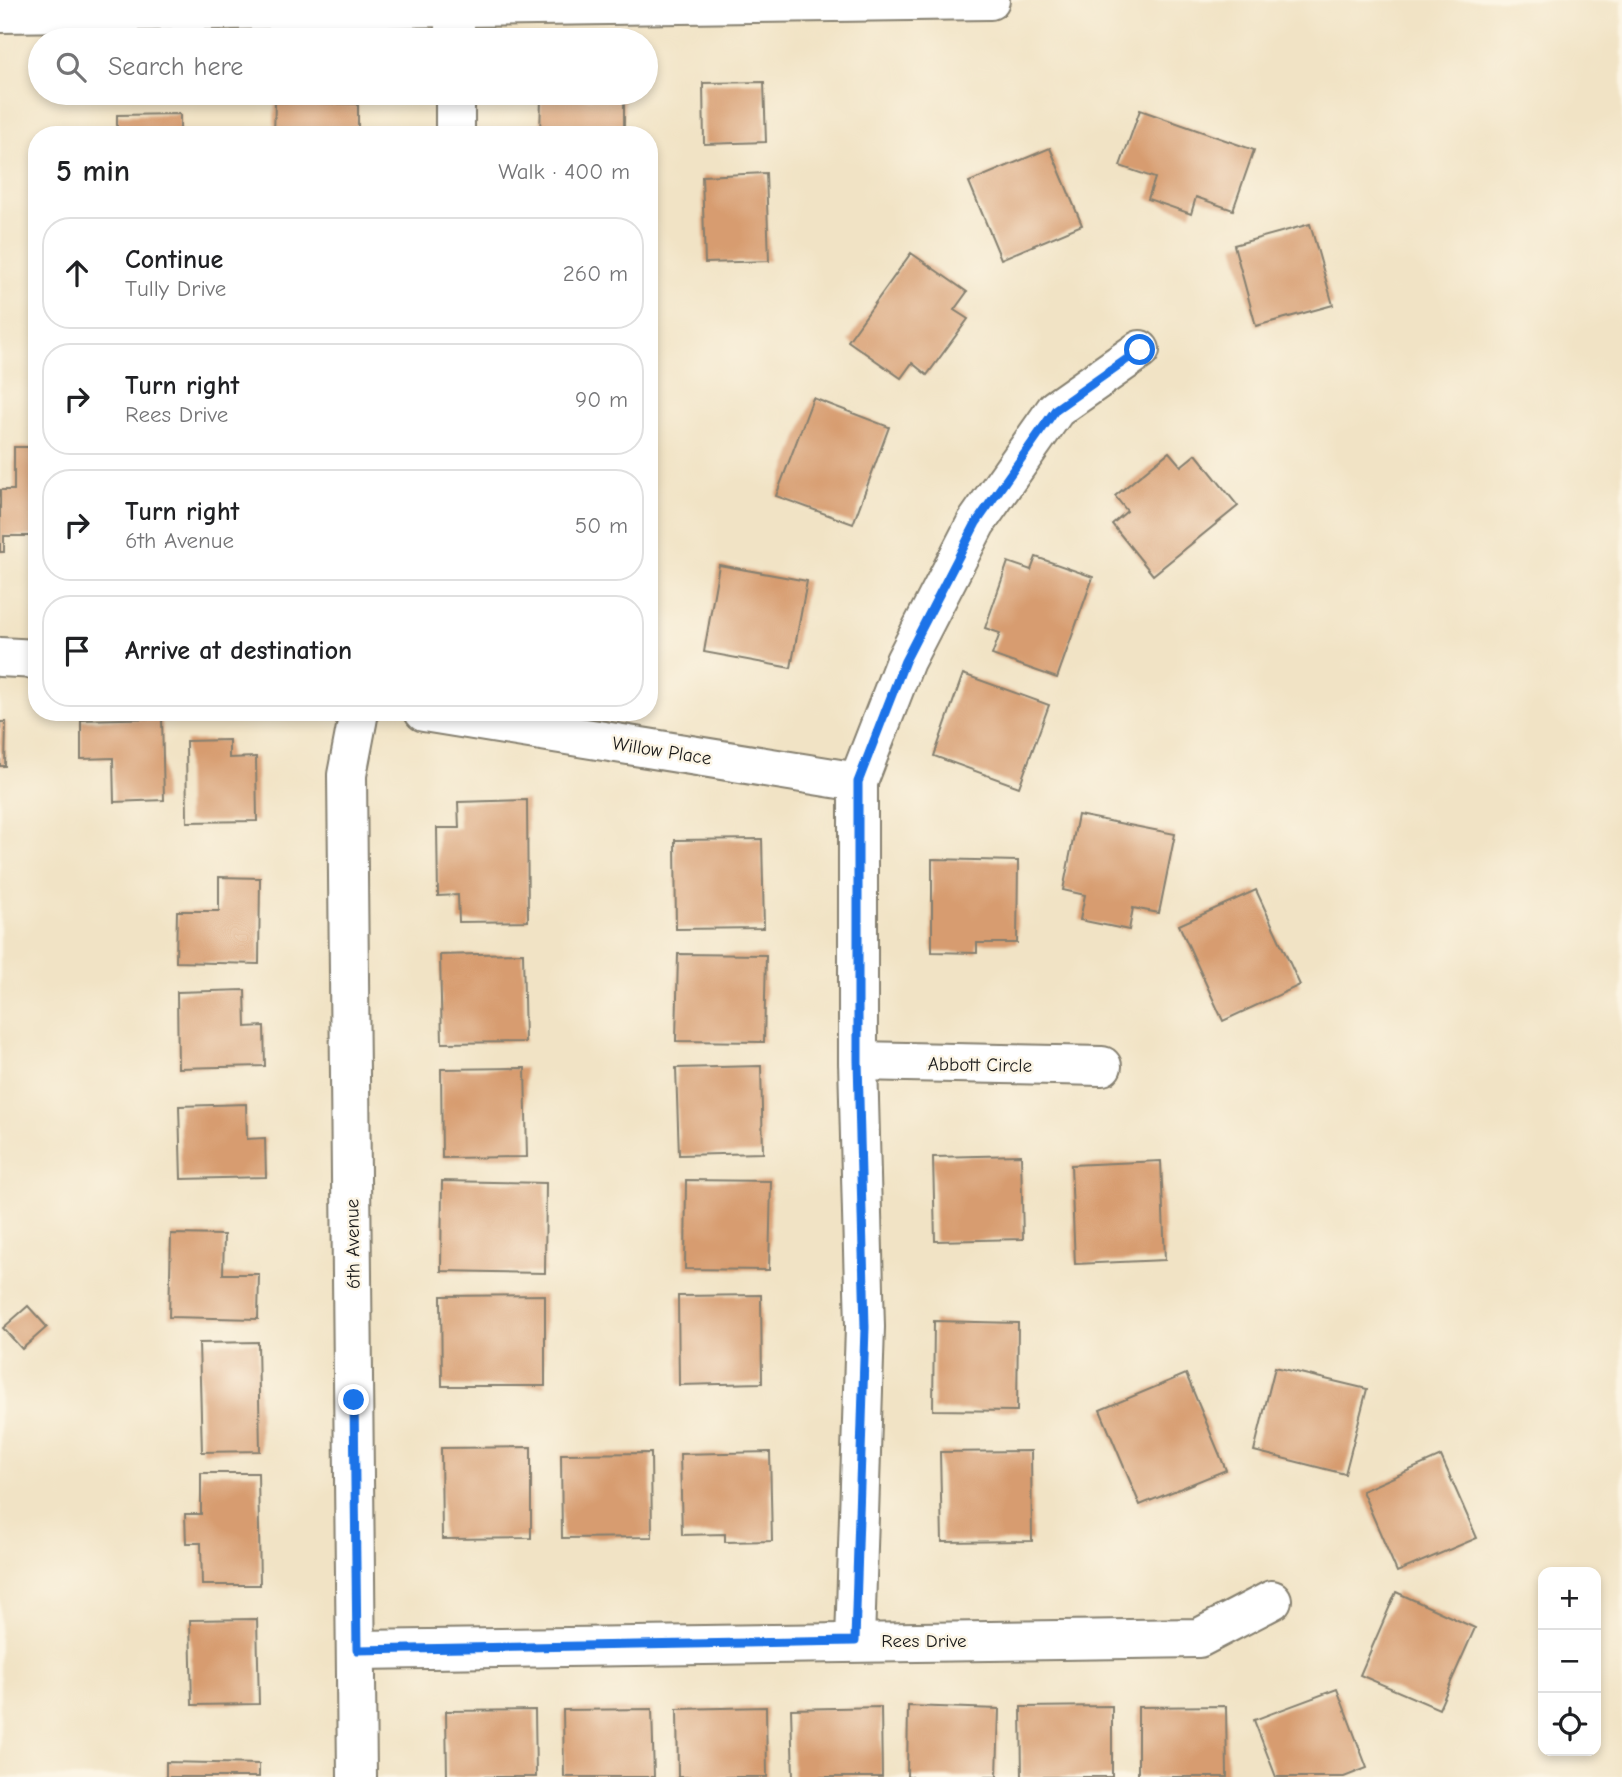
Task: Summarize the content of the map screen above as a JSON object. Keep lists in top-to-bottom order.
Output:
{
  "streets": {
    "street": [
      "Willow Place",
      "Abbott Circle",
      "6th Avenue",
      "Rees Drive"
    ]
  },
  "crossings": [
    ["6th Avenue", "Rees Drive"]
  ],
  "page": {
    "search": "Search here",
    "heading": ["5 min", "Walk · 400 m"],
    "list": [
      ["Continue", "Tully Drive", "260 m"],
      ["Turn right", "Rees Drive", "90 m"],
      ["Turn right", "6th Avenue", "50 m"],
      "Arrive at destination"
    ],
    "map_buttons": ["+", "−"]
  }
}
